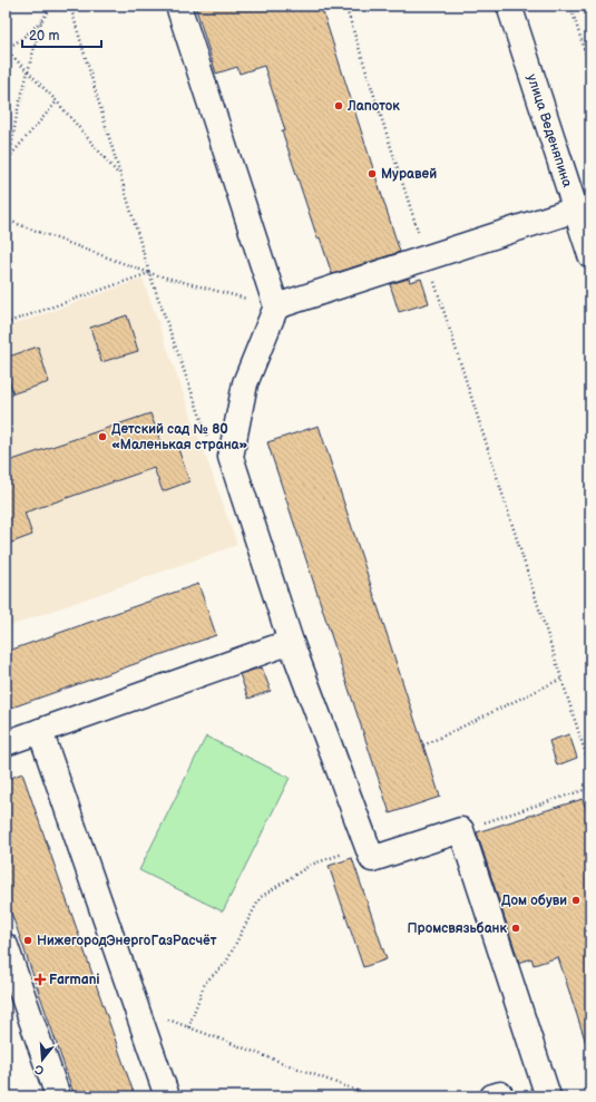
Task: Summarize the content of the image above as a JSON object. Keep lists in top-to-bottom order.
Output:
{
  "streets": {
    "main road": ["улица Веденяпина"]
  },
  "places": {
    "other": [
      "Лапоток",
      "Муравей",
      "Детский сад № 80 «Маленькая страна»",
      "Дом обуви",
      "Промсвязьбанк",
      "НижегородЭнергоГазРасчёт"
    ],
    "health": ["Farmani"]
  },
  "scale_bar": "20 m",
  "north": "bottom"
}
